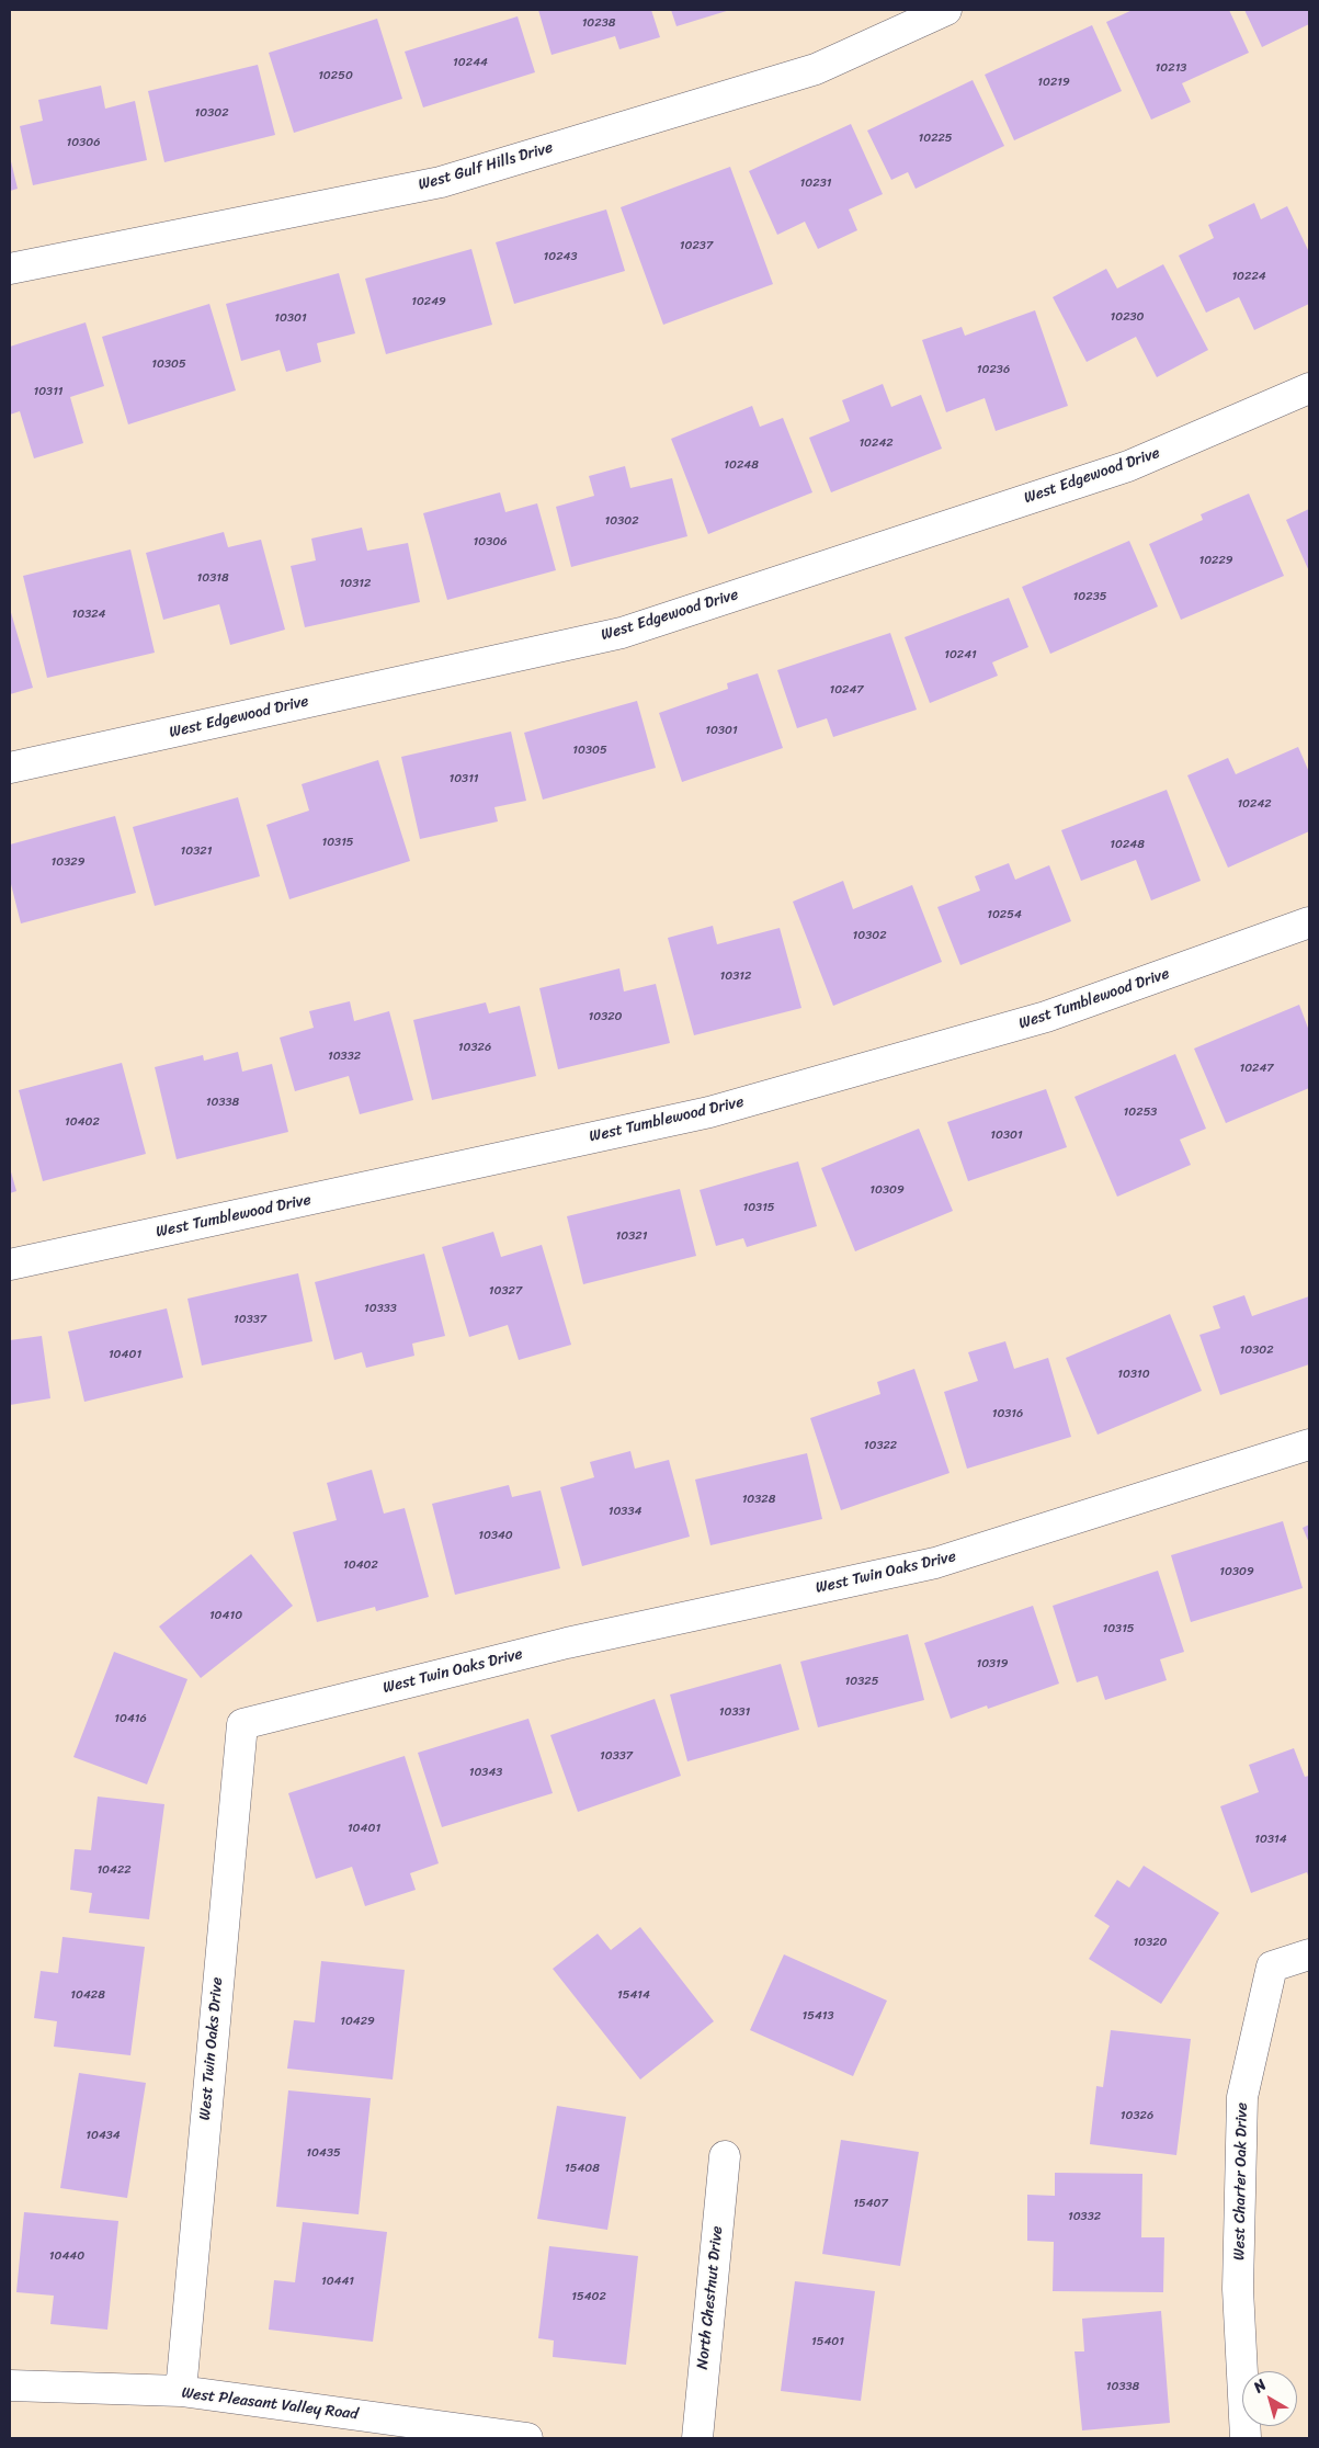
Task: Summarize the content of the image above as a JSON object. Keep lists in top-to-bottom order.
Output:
{
  "streets": {
    "street": [
      "West Gulf Hills Drive",
      "West Edgewood Drive",
      "West Tumblewood Drive",
      "West Twin Oaks Drive",
      "West Charter Oak Drive",
      "North Chestnut Drive",
      "West Pleasant Valley Road"
    ]
  },
  "crossings": [
    ["West Twin Oaks Drive", "West Pleasant Valley Road"]
  ],
  "house_numbers": [
    "10238",
    "10244",
    "10213",
    "10250",
    "10219",
    "10302",
    "10225",
    "10306",
    "10231",
    "10237",
    "10243",
    "10224",
    "10249",
    "10230",
    "10301",
    "10305",
    "10236",
    "10311",
    "10242",
    "10248",
    "10302",
    "10306",
    "10229",
    "10318",
    "10312",
    "10235",
    "10324",
    "10241",
    "10247",
    "10301",
    "10305",
    "10311",
    "10242",
    "10315",
    "10248",
    "10321",
    "10329",
    "10254",
    "10302",
    "10312",
    "10320",
    "10326",
    "10332",
    "10247",
    "10338",
    "10253",
    "10402",
    "10301",
    "10309",
    "10315",
    "10321",
    "10327",
    "10333",
    "10337",
    "10302",
    "10401",
    "10310",
    "10316",
    "10322",
    "10328",
    "10334",
    "10340",
    "10402",
    "10309",
    "10410",
    "10315",
    "10319",
    "10325",
    "10331",
    "10416",
    "10337",
    "10343",
    "10401",
    "10314",
    "10422",
    "10320",
    "10428",
    "15414",
    "15413",
    "10429",
    "10326",
    "10434",
    "10435",
    "15408",
    "15407",
    "10332",
    "10440",
    "10441",
    "15402",
    "15401",
    "10338"
  ],
  "north": "top left"
}
